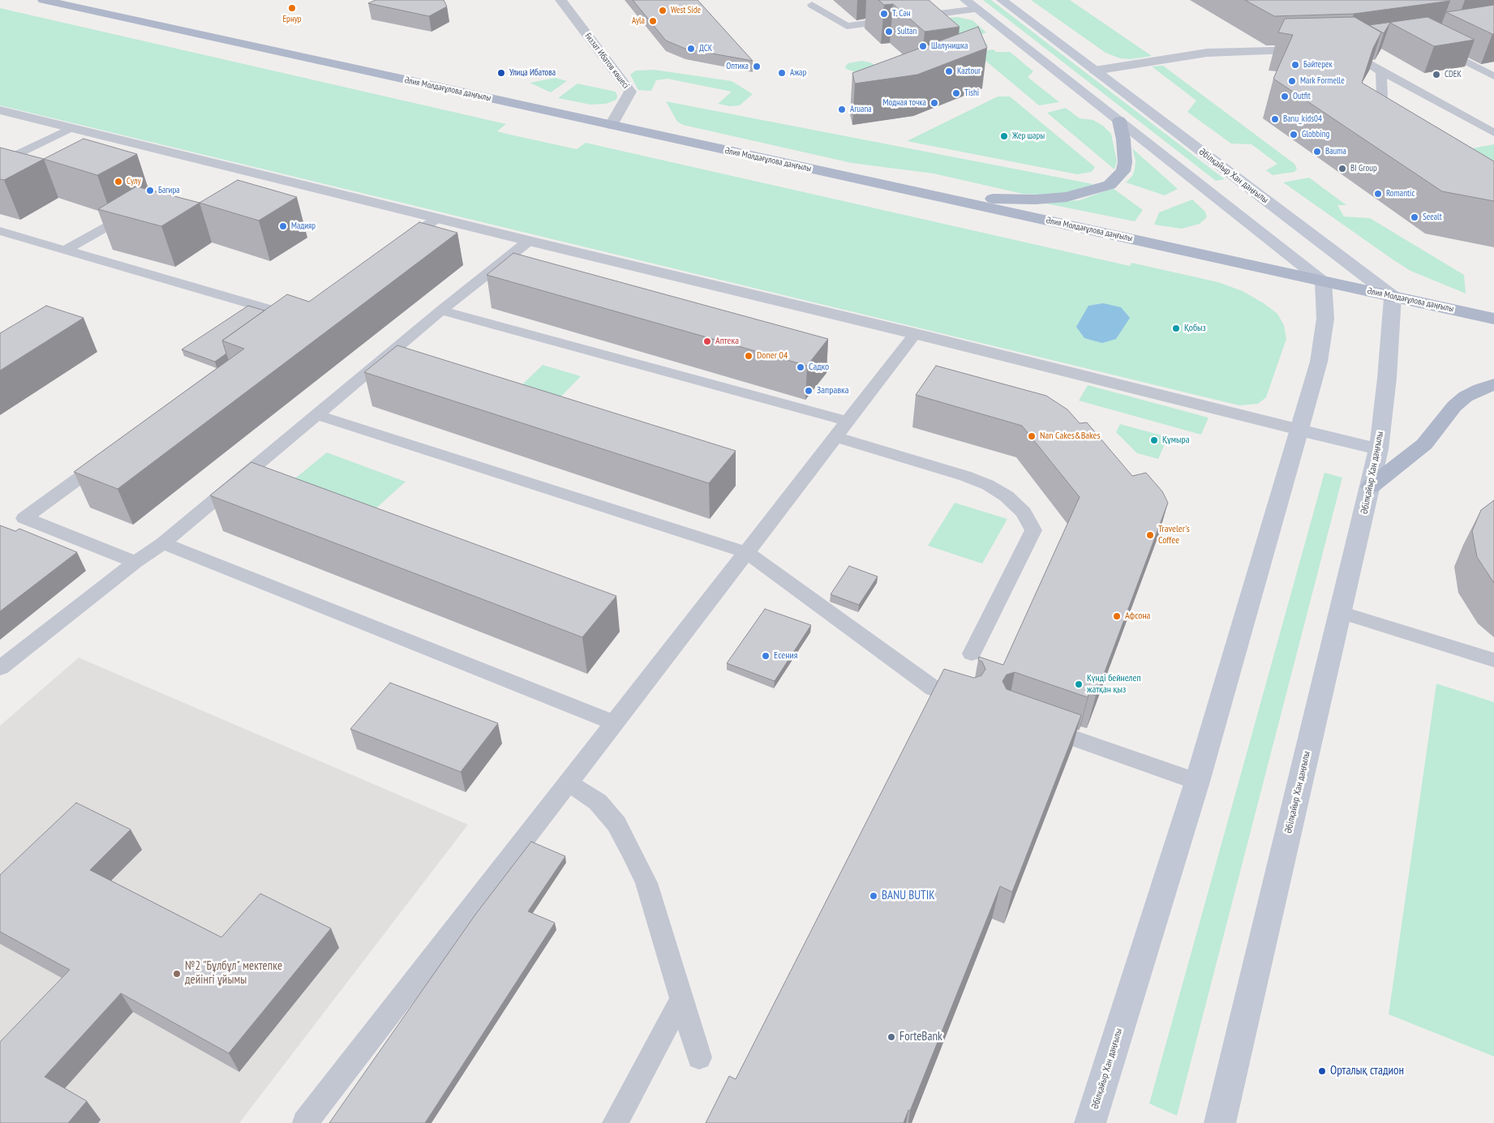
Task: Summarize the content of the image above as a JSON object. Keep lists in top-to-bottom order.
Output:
{
  "streets": {
    "main road": ["Әлия Молдағұлова даңғылы", "Әбілқайыр Хан даңғылы"],
    "street": ["Ғиззат Ибатов көшесі"]
  },
  "crossings": [
    ["Ғиззат Ибатов көшесі", "Әлия Молдағұлова даңғылы"],
    ["Әлия Молдағұлова даңғылы", "Әбілқайыр Хан даңғылы"]
  ],
  "places": [
    "Ернур",
    "West Side",
    "Т. Сән",
    "Ayla",
    "Sultan",
    "Шалунишка",
    "ДСК",
    "Бәйтерек",
    "Оптика",
    "Kaztour",
    "Улица Ибатова",
    "Ажар",
    "CDEK",
    "Mark Formelle",
    "Tishi",
    "Outfit",
    "Модная точка",
    "Aruana",
    "Banu_kids04",
    "Globbing",
    "Жер шары",
    "Bauma",
    "BI Group",
    "Сулу",
    "Багира",
    "Romantic",
    "Seealt",
    "Мадияр",
    "Қобыз",
    "Аптека",
    "Doner 04",
    "Садко",
    "Заправка",
    "Nan Cakes&Bakes",
    "Құмыра",
    "Traveler's Coffee",
    "Афсона",
    "Есения",
    "Күнді бейнелеп жатқан қыз",
    "BANU BUTIK",
    "№2 \"Бұлбұл\" мектепке дейінгі ұйымы",
    "ForteBank",
    "Орталық стадион"
  ]
}
